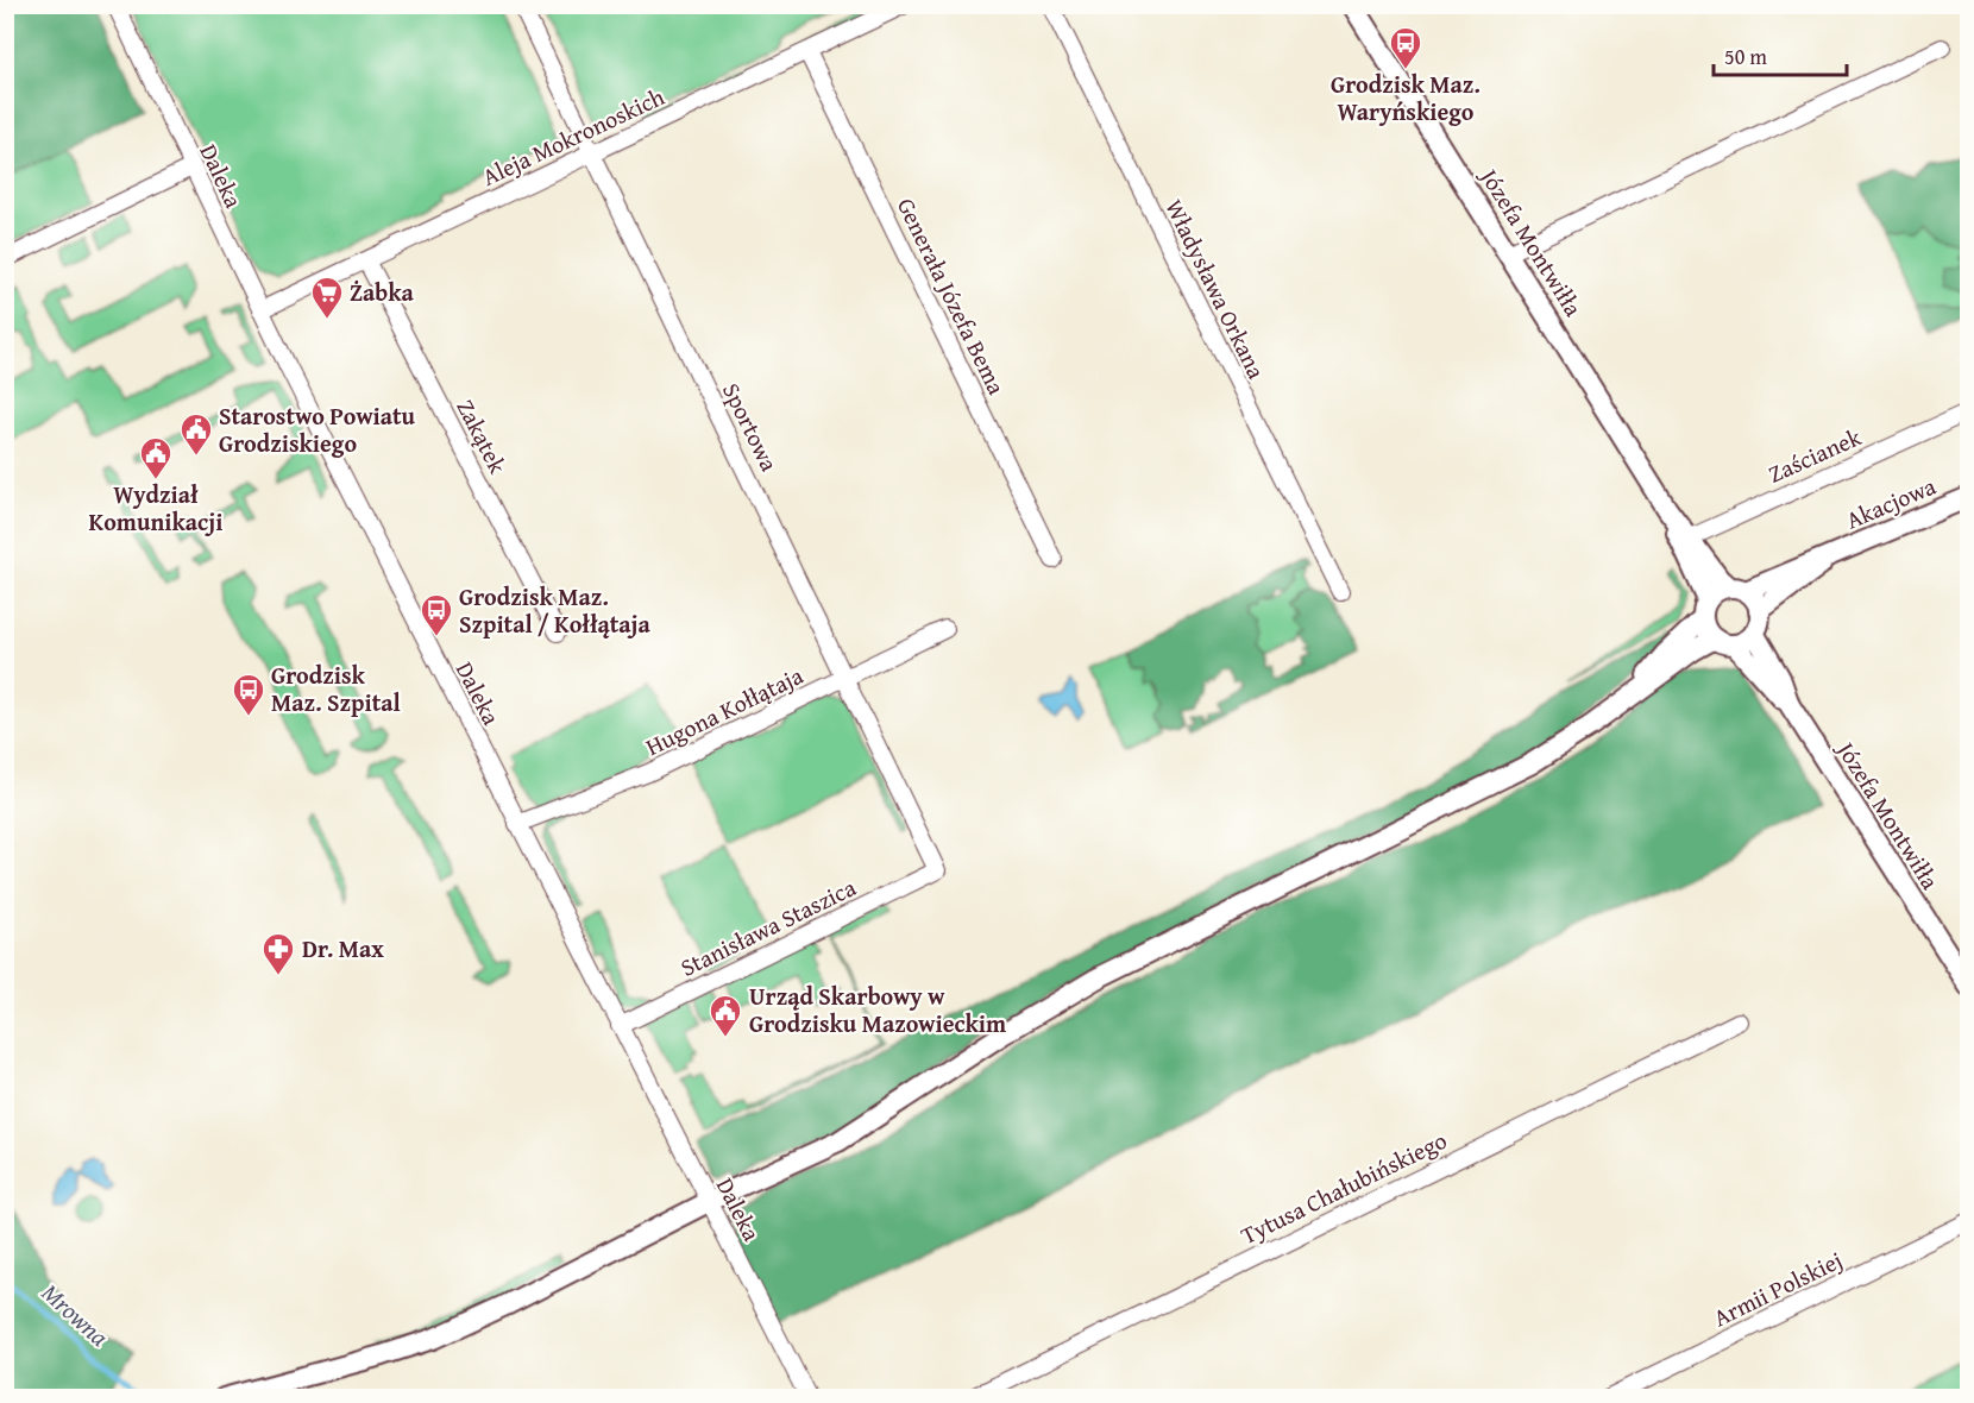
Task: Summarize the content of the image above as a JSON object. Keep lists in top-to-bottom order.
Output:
{
  "streets": {
    "street": [
      "Aleja Mokronoskich",
      "Daleka",
      "Józefa Montwiłła",
      "Władysława Orkana",
      "Generała Józefa Bema",
      "Sportowa",
      "Zakątek",
      "Zaścianek",
      "Akacjowa",
      "Hugona Kołłątaja",
      "Stanisława Staszica",
      "Tytusa Chałubińskiego",
      "Armii Polskiej"
    ]
  },
  "crossings": [
    ["Aleja Mokronoskich", "Daleka"],
    ["Aleja Mokronoskich", "Generała Józefa Bema"],
    ["Aleja Mokronoskich", "Sportowa"],
    ["Aleja Mokronoskich", "Zakątek"],
    ["Daleka", "Hugona Kołłątaja"],
    ["Daleka", "Stanisława Staszica"],
    ["Józefa Montwiłła", "Zaścianek"],
    ["Józefa Montwiłła", "Akacjowa"],
    ["Sportowa", "Hugona Kołłątaja"],
    ["Sportowa", "Stanisława Staszica"]
  ],
  "water": ["Mrowna"],
  "places": {
    "bus stop": ["Grodzisk Maz. Waryńskiego", "Grodzisk Maz. Szpital / Kołłątaja", "Grodzisk Maz. Szpital"],
    "supermarket": ["Żabka"],
    "public building": ["Starostwo Powiatu Grodziskiego", "Wydział Komunikacji", "Urząd Skarbowy w Grodzisku Mazowieckim"],
    "pharmacy": ["Dr. Max"]
  },
  "scale_bar": "50 m"
}
